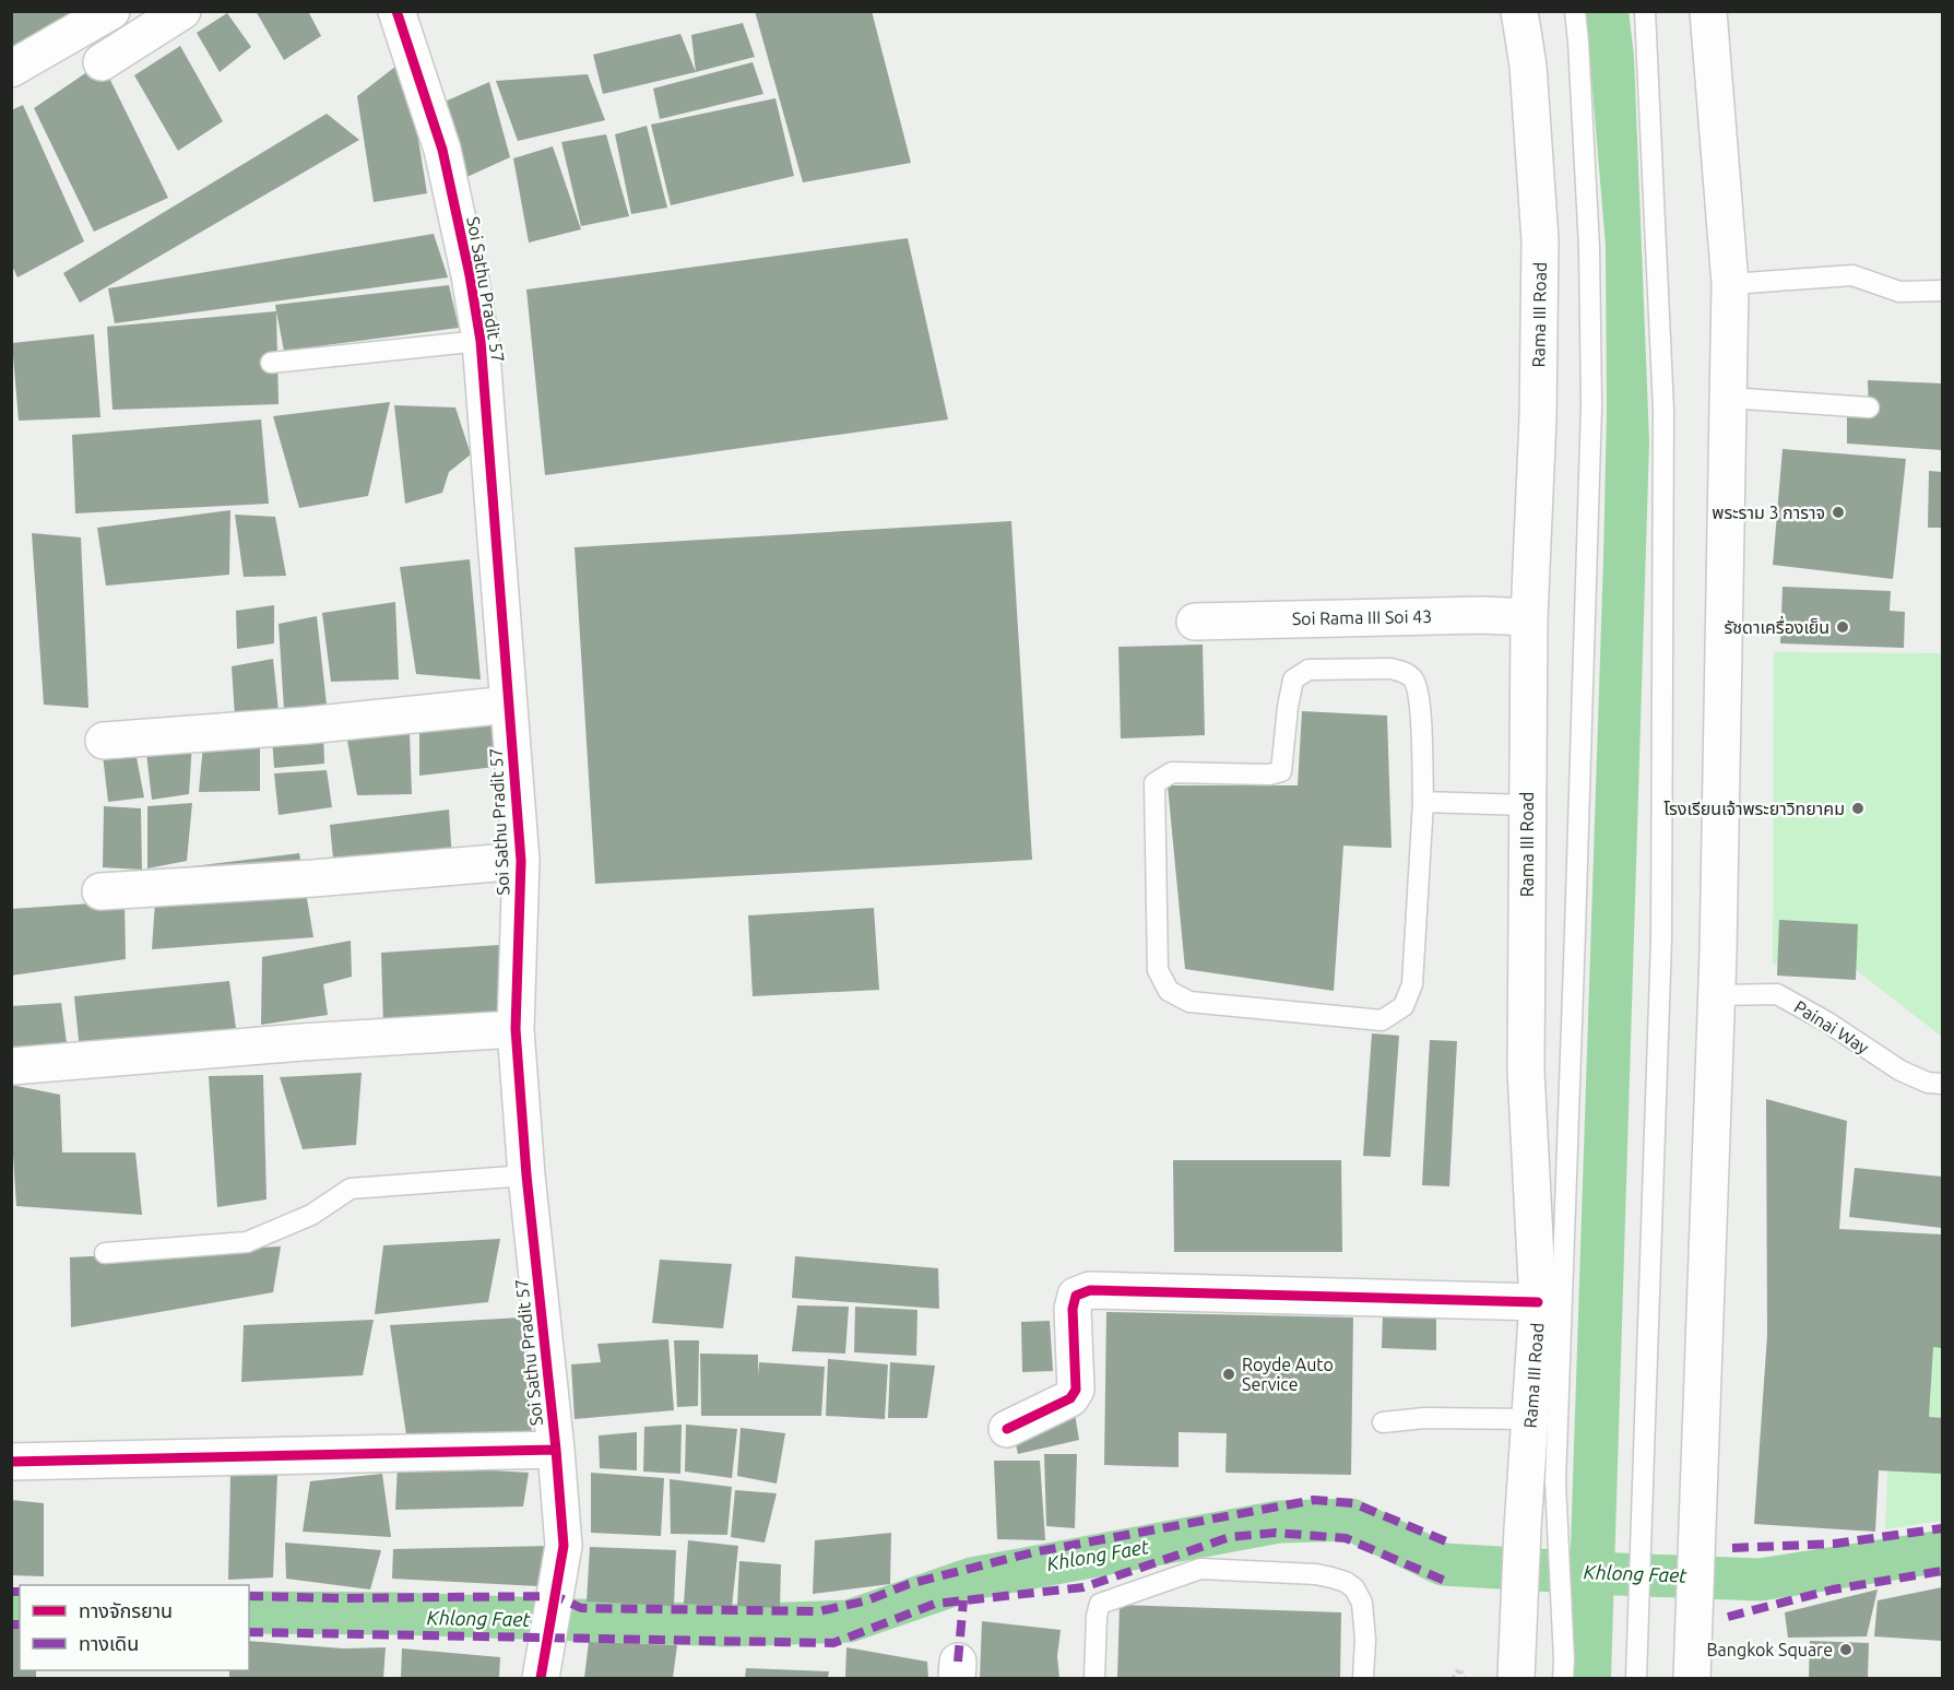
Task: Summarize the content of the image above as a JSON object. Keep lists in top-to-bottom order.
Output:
{
  "streets": {
    "street": ["Soi Sathu Pradit 57", "Rama III Road", "Soi Rama III Soi 43"],
    "lane": ["Painai Way"]
  },
  "crossings": [
    ["Rama III Road", "Soi Rama III Soi 43"]
  ],
  "water": ["Khlong Faet"],
  "places": [
    "พระราม 3 การาจ",
    "รัชดาเครื่องเย็น",
    "โรงเรียนเจ้าพระยาวิทยาคม",
    "Royde Auto Service",
    "Bangkok Square"
  ],
  "legend": ["ทางจักรยาน", "ทางเดิน"]
}
